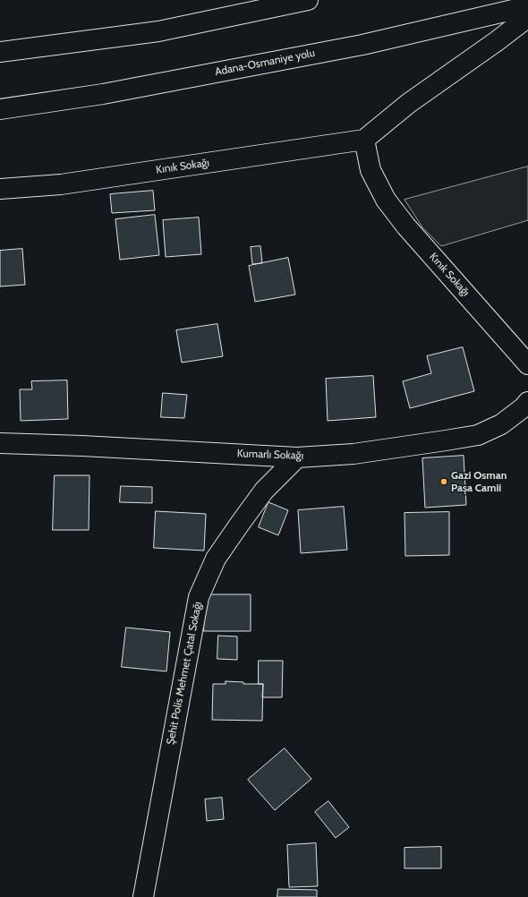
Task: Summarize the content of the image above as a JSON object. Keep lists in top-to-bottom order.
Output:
{
  "streets": {
    "main road": [
      "Adana-Osmaniye yolu",
      "Kınık Sokağı",
      "Kumarlı Sokağı",
      "Şehit Polis Mehmet Çatal Sokağı"
    ]
  },
  "crossings": [
    ["Kumarlı Sokağı", "Şehit Polis Mehmet Çatal Sokağı"]
  ],
  "places": ["Gazi Osman Paşa Camii"]
}
